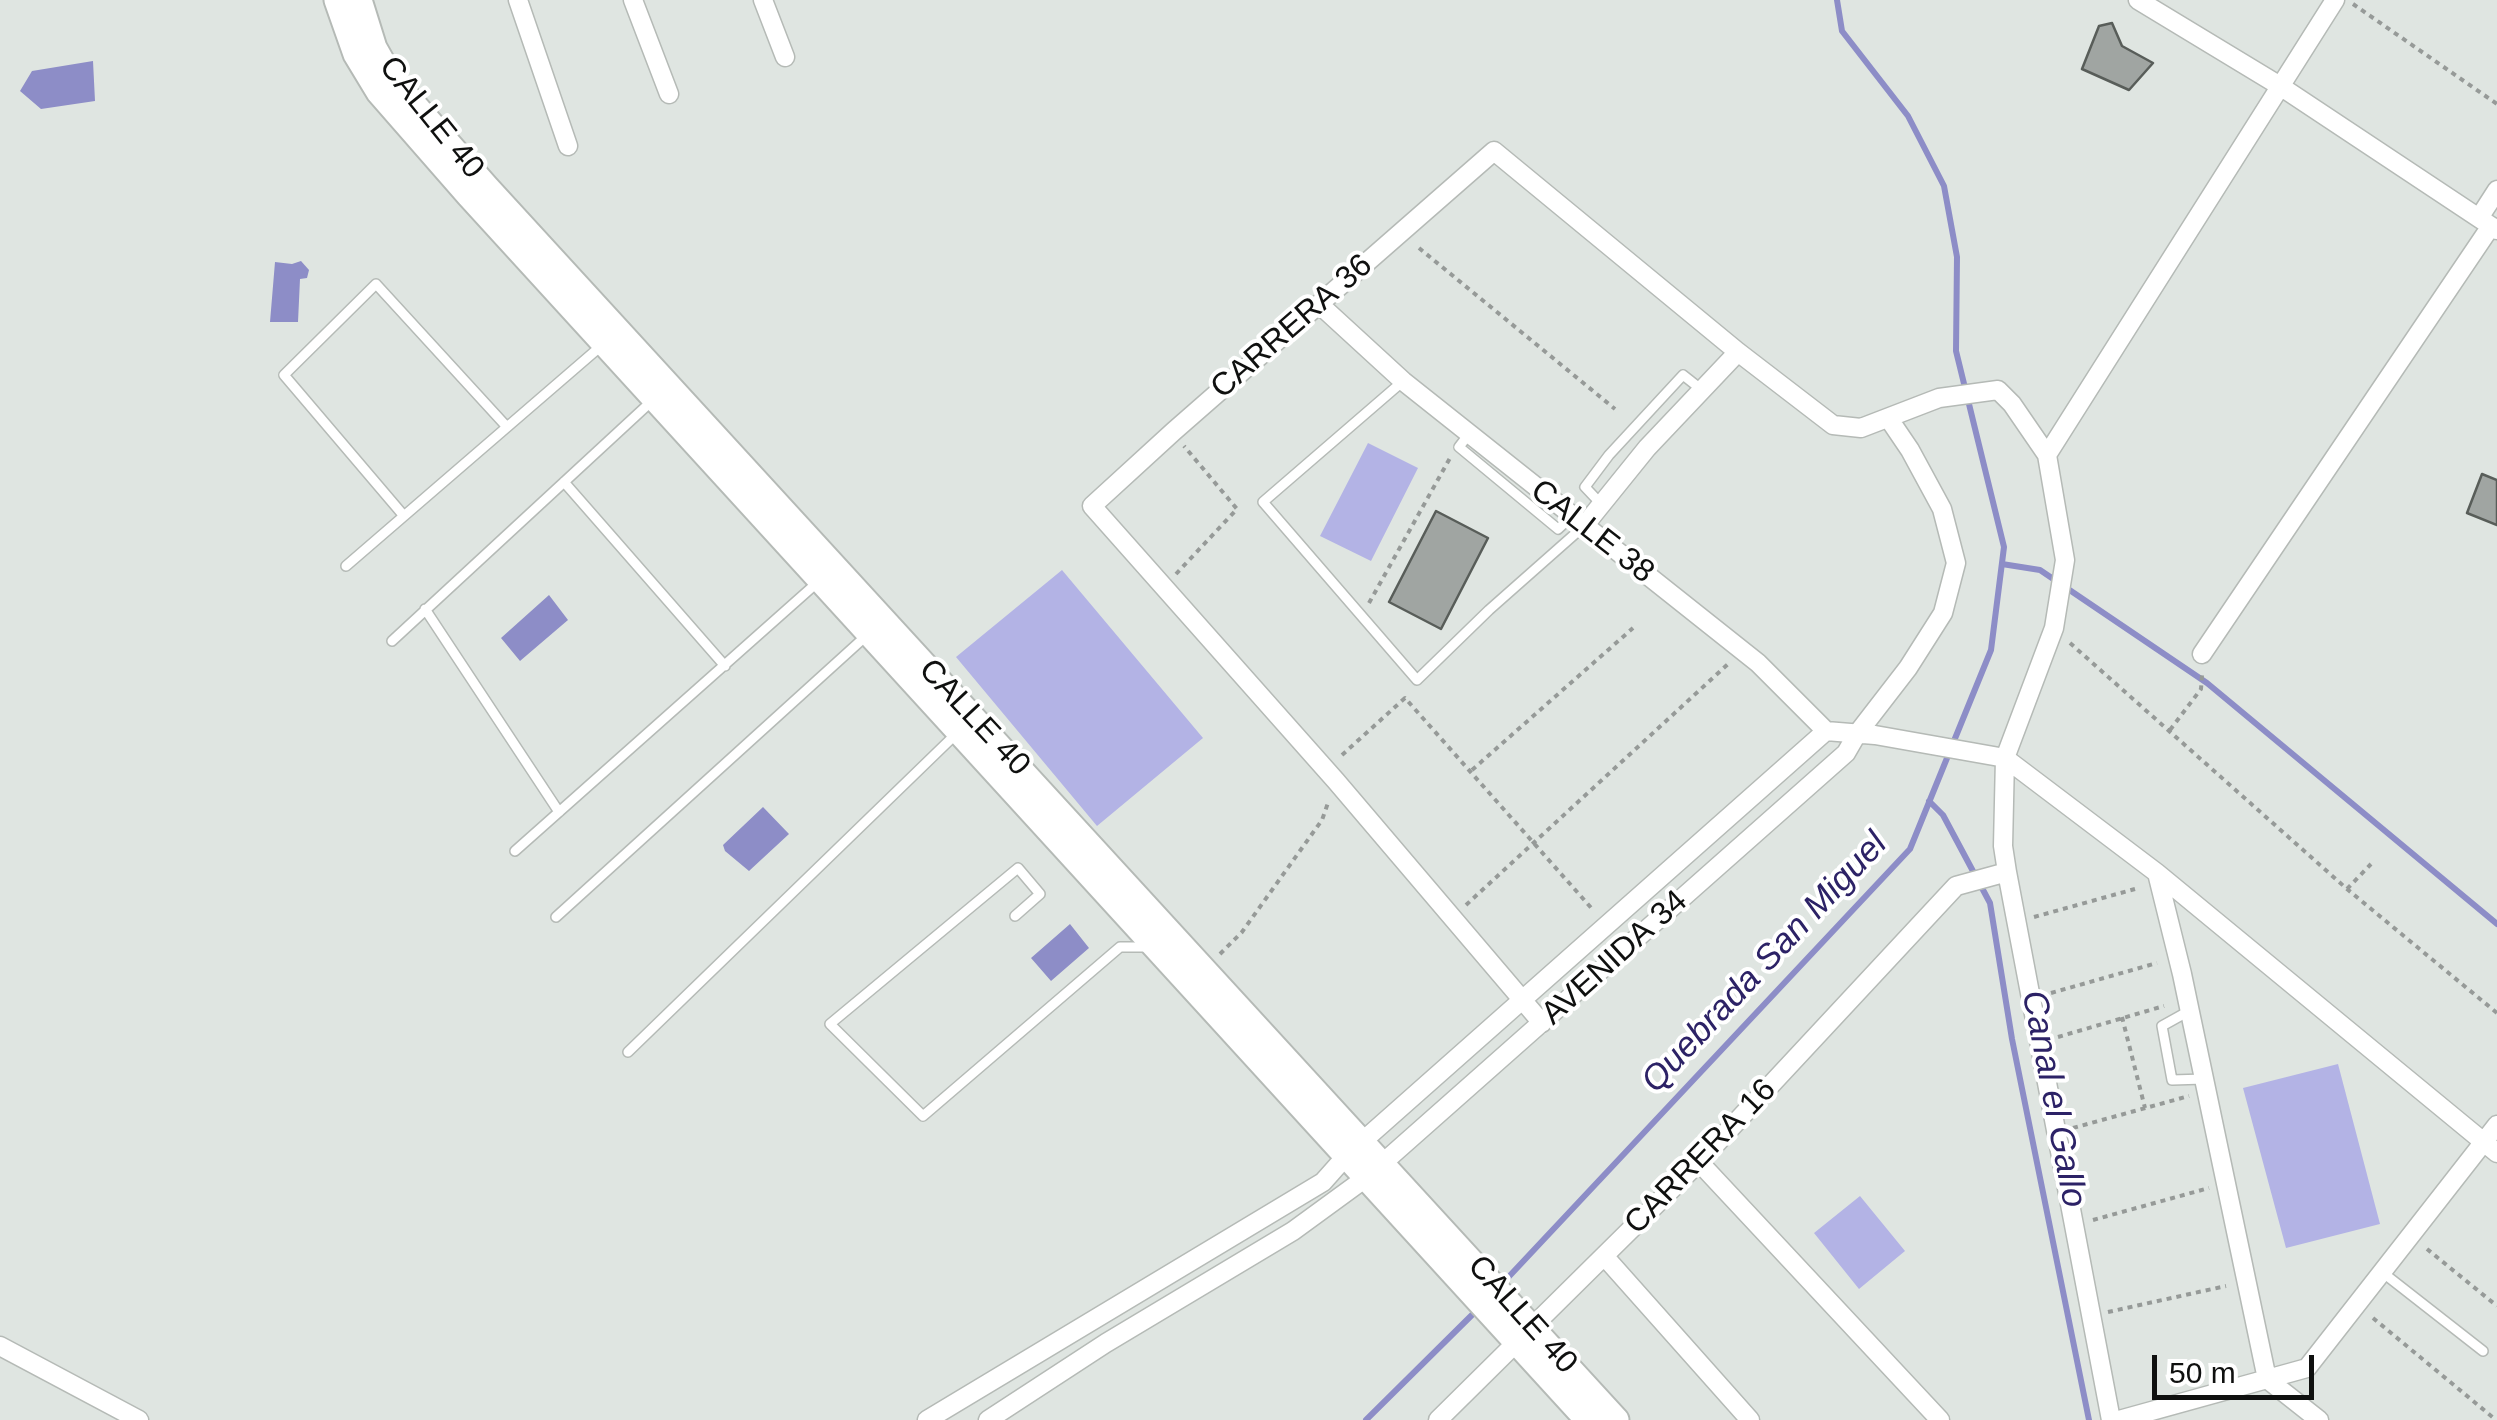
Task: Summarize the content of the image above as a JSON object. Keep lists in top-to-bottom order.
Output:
{
  "streets": {
    "main road": ["CALLE 40"],
    "street": [
      "CARRERA 36",
      "CALLE 38",
      "AVENIDA 34",
      "CARRERA 16"
    ]
  },
  "crossings": [
    ["CALLE 40", "AVENIDA 34"],
    ["CALLE 40", "CARRERA 16"],
    ["CARRERA 36", "CALLE 38"],
    ["CALLE 38", "AVENIDA 34"]
  ],
  "water": ["Quebrada San Miguel", "Canal el Gallo"],
  "scale_bar": "50 m"
}
